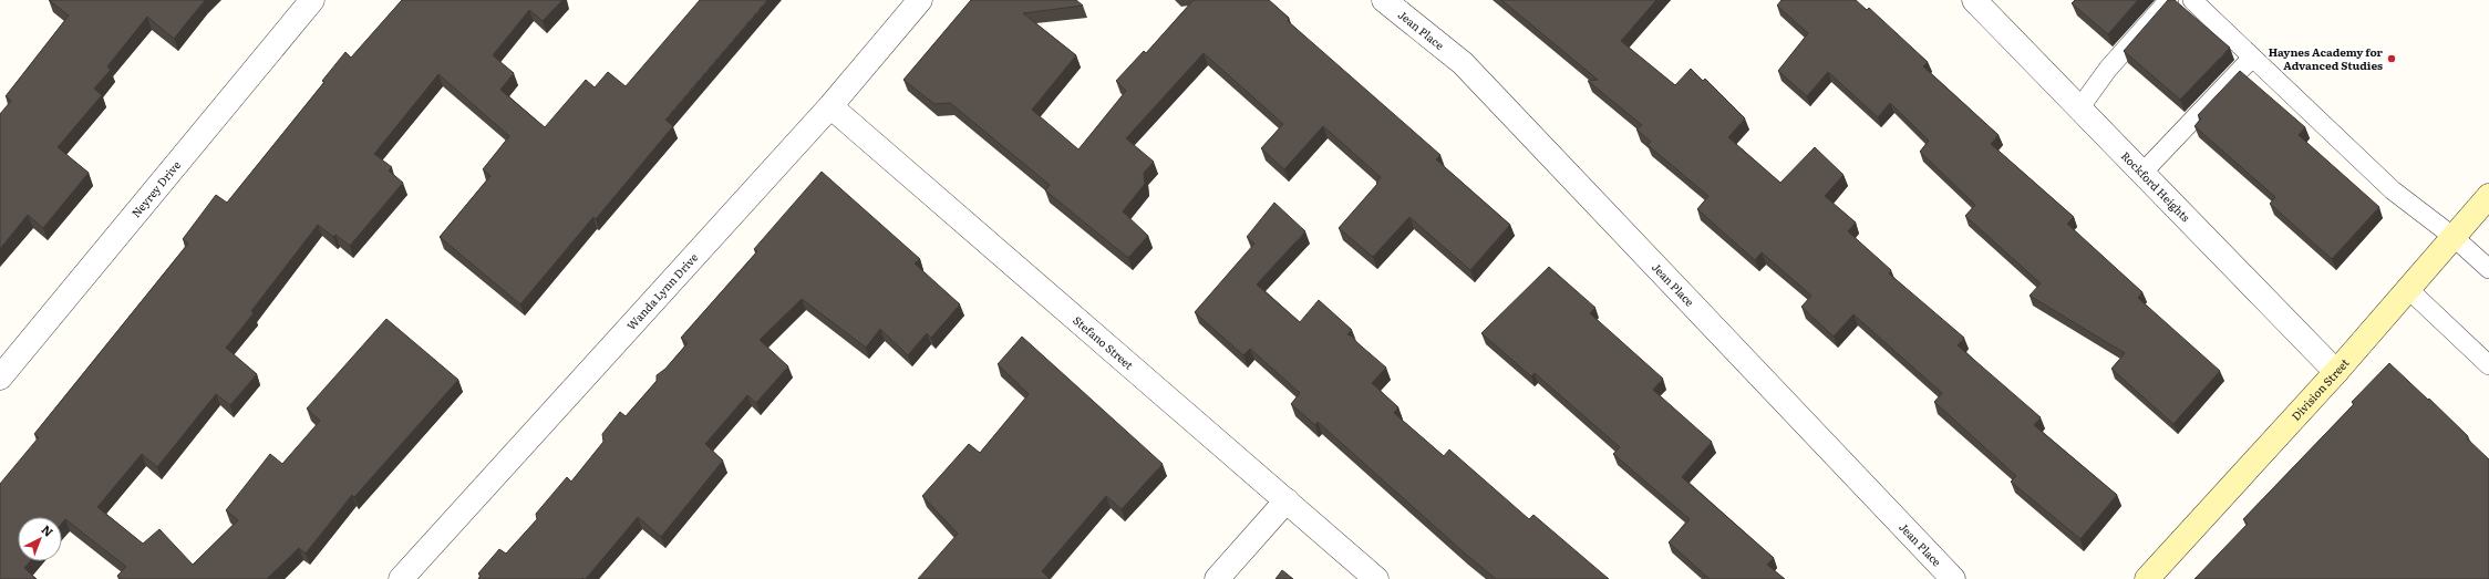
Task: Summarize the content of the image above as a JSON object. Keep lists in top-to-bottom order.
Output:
{
  "streets": {
    "street": [
      "Jean Place",
      "Rockford Heights",
      "Neyrey Drive",
      "Wanda Lynn Drive",
      "Stefano Street",
      "Division Street"
    ]
  },
  "crossings": [
    ["Rockford Heights", "Division Street"],
    ["Wanda Lynn Drive", "Stefano Street"]
  ],
  "places": ["Haynes Academy for Advanced Studies"],
  "north": "top right"
}
